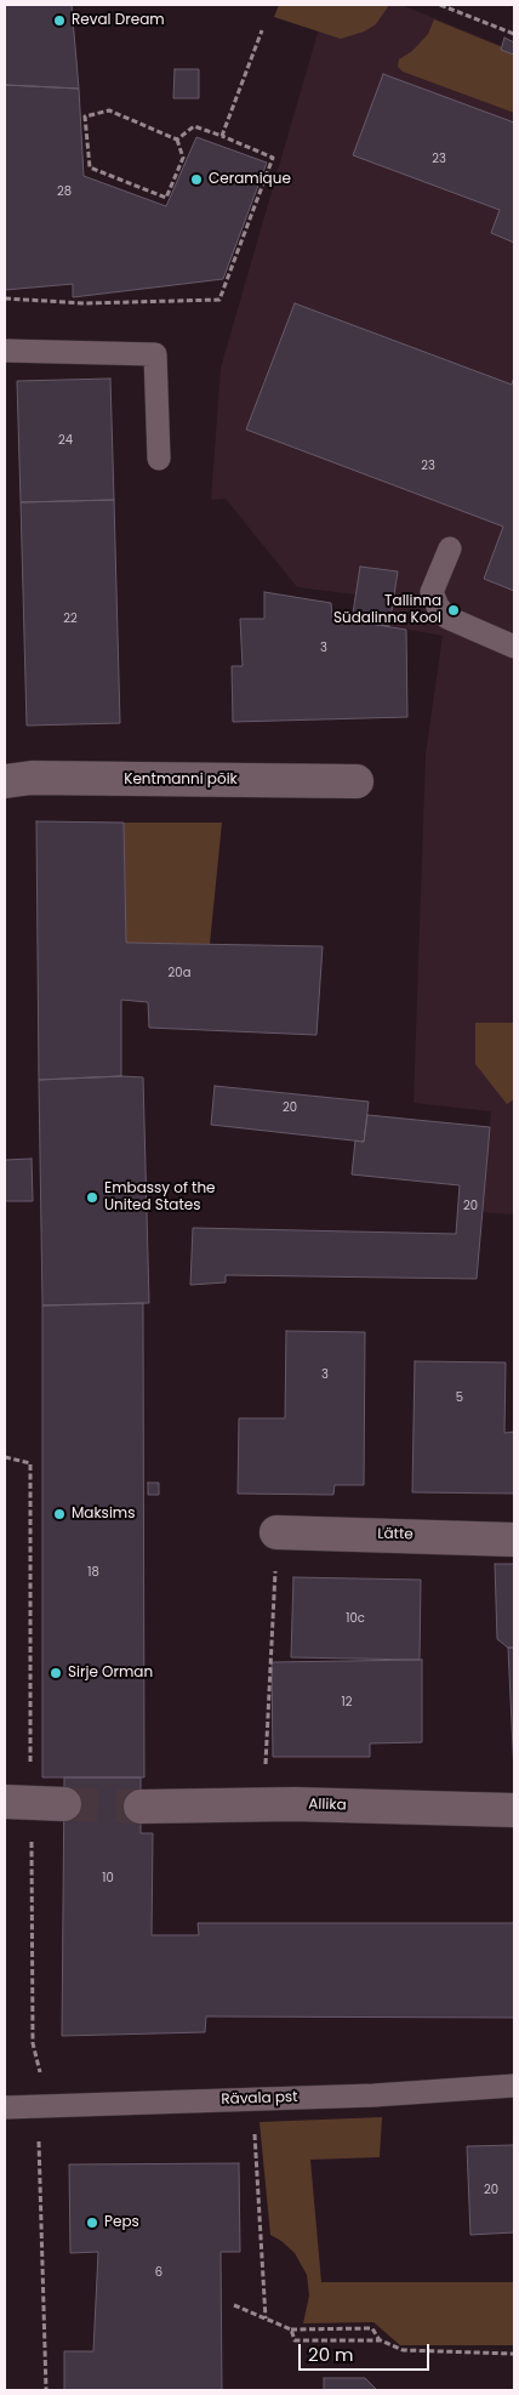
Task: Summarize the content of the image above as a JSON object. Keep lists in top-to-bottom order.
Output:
{
  "streets": {
    "street": ["Kentmanni põik", "Lätte", "Allika"],
    "lane": ["Rävala pst"]
  },
  "places": [
    "Reval Dream",
    "Ceramique",
    "Tallinna Südalinna Kool",
    "Embassy of the United States",
    "Maksims",
    "Sirje Orman",
    "Peps"
  ],
  "house_numbers": [
    "23",
    "28",
    "24",
    "23",
    "22",
    "3",
    "20a",
    "20",
    "20",
    "3",
    "5",
    "18",
    "10c",
    "12",
    "10",
    "20",
    "6"
  ],
  "scale_bar": "20 m"
}
